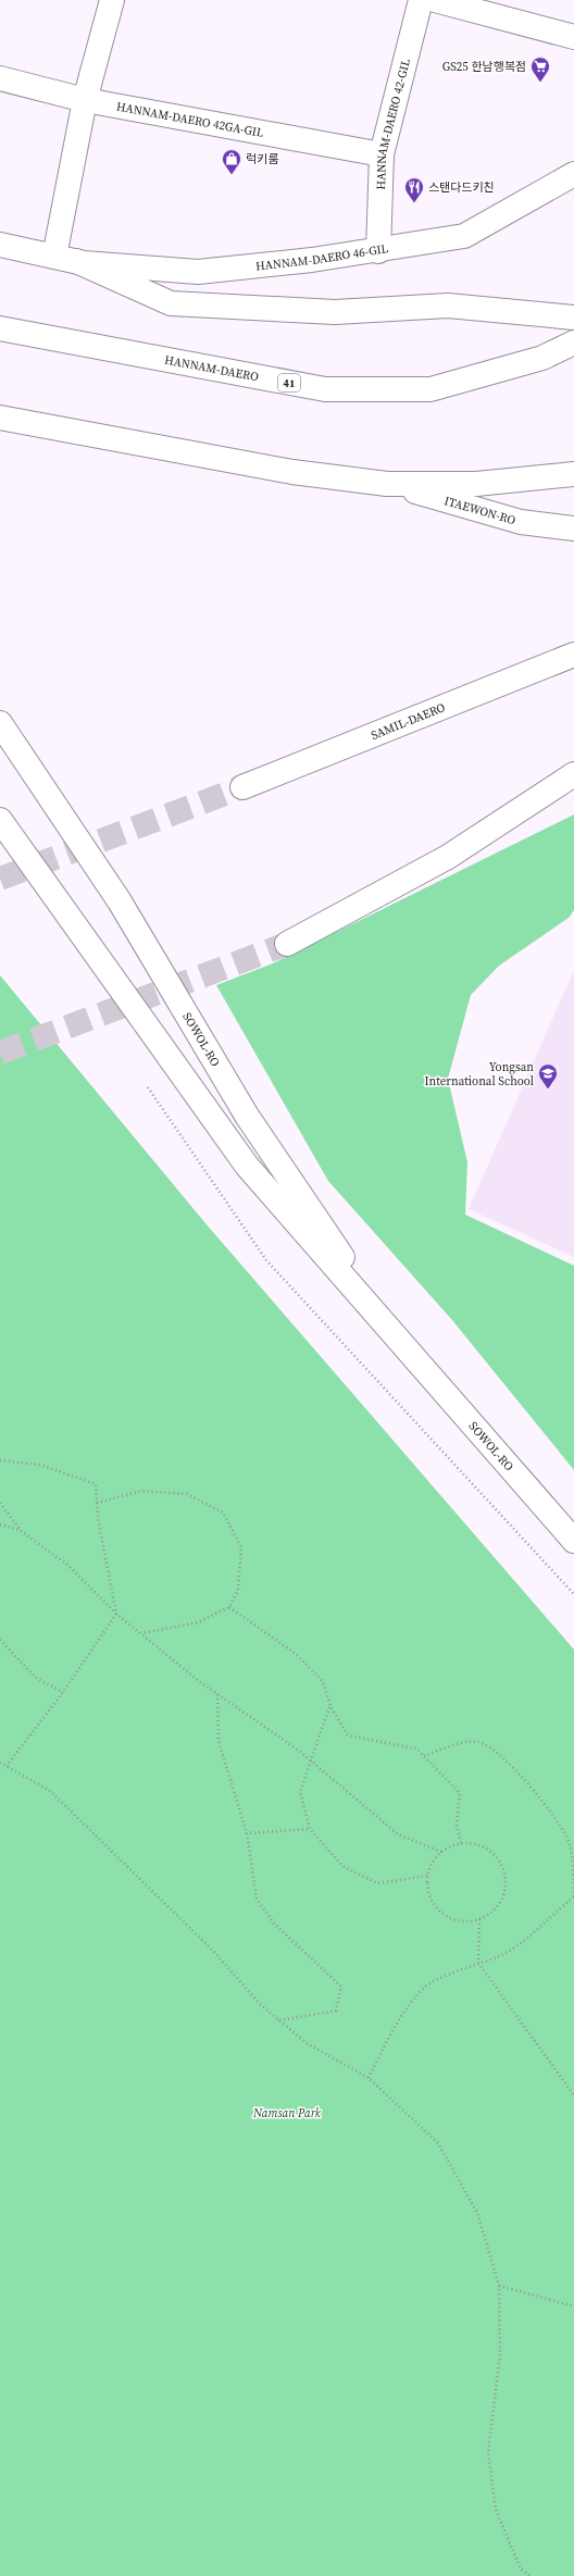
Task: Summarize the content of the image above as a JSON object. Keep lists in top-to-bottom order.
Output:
{
  "streets": {
    "main road": [
      "HANNAM-DAERO 42GA-GIL",
      "HANNAM-DAERO 42-GIL",
      "HANNAM-DAERO 46-GIL",
      "HANNAM-DAERO",
      "41",
      "ITAEWON-RO",
      "SAMIL-DAERO",
      "SOWOL-RO"
    ]
  },
  "crossings": [
    ["HANNAM-DAERO 42GA-GIL", "HANNAM-DAERO 42-GIL"],
    ["HANNAM-DAERO 42-GIL", "HANNAM-DAERO 46-GIL"]
  ],
  "parks": ["Namsan Park"],
  "places": {
    "supermarket": ["GS25 한남행복점"],
    "shop": ["럭키룸"],
    "restaurant": ["스탠다드키친"],
    "school or university": ["Yongsan International School"]
  }
}
